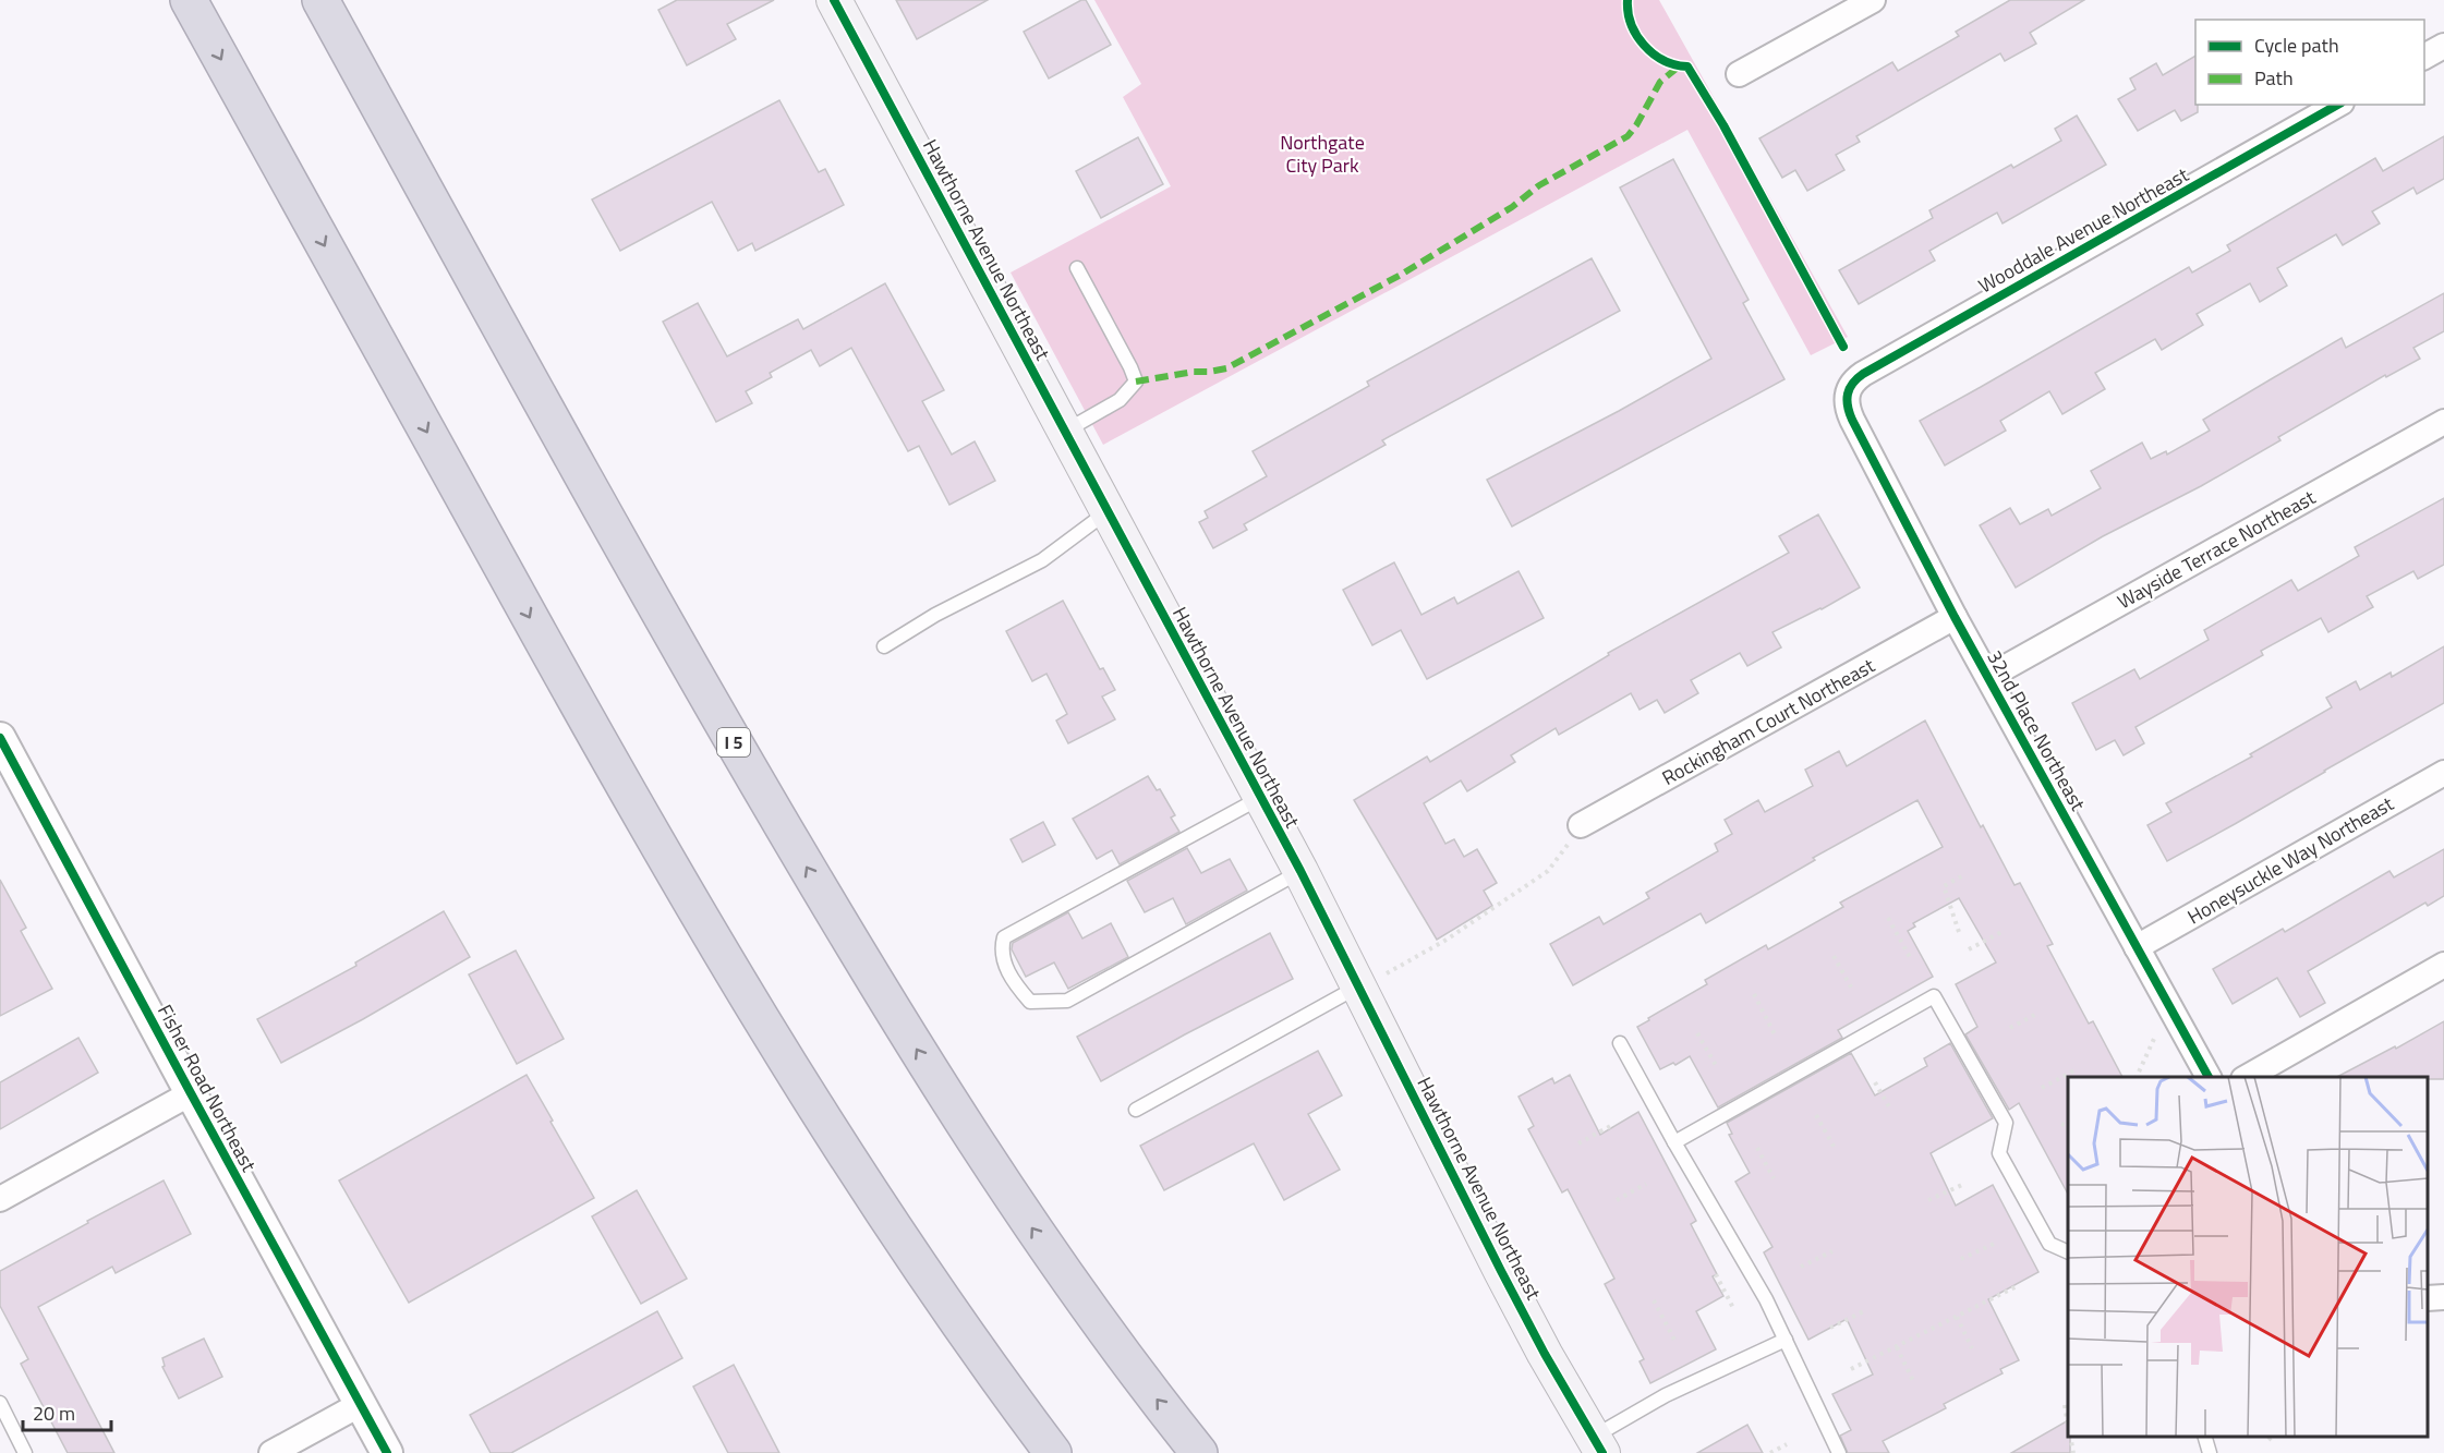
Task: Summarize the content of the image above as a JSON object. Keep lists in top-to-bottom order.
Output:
{
  "streets": {
    "highway": ["I 5"],
    "main road": ["Hawthorne Avenue Northeast"],
    "street": [
      "Wooddale Avenue Northeast",
      "Wayside Terrace Northeast",
      "Rockingham Court Northeast",
      "32nd Place Northeast",
      "Honeysuckle Way Northeast",
      "Fisher Road Northeast"
    ]
  },
  "crossings": [
    ["Wooddale Avenue Northeast", "32nd Place Northeast"],
    ["Wayside Terrace Northeast", "32nd Place Northeast"],
    ["Rockingham Court Northeast", "32nd Place Northeast"],
    ["32nd Place Northeast", "Honeysuckle Way Northeast"]
  ],
  "parks": ["Northgate City Park"],
  "legend": ["Cycle path", "Path"],
  "scale_bar": "20 m"
}
